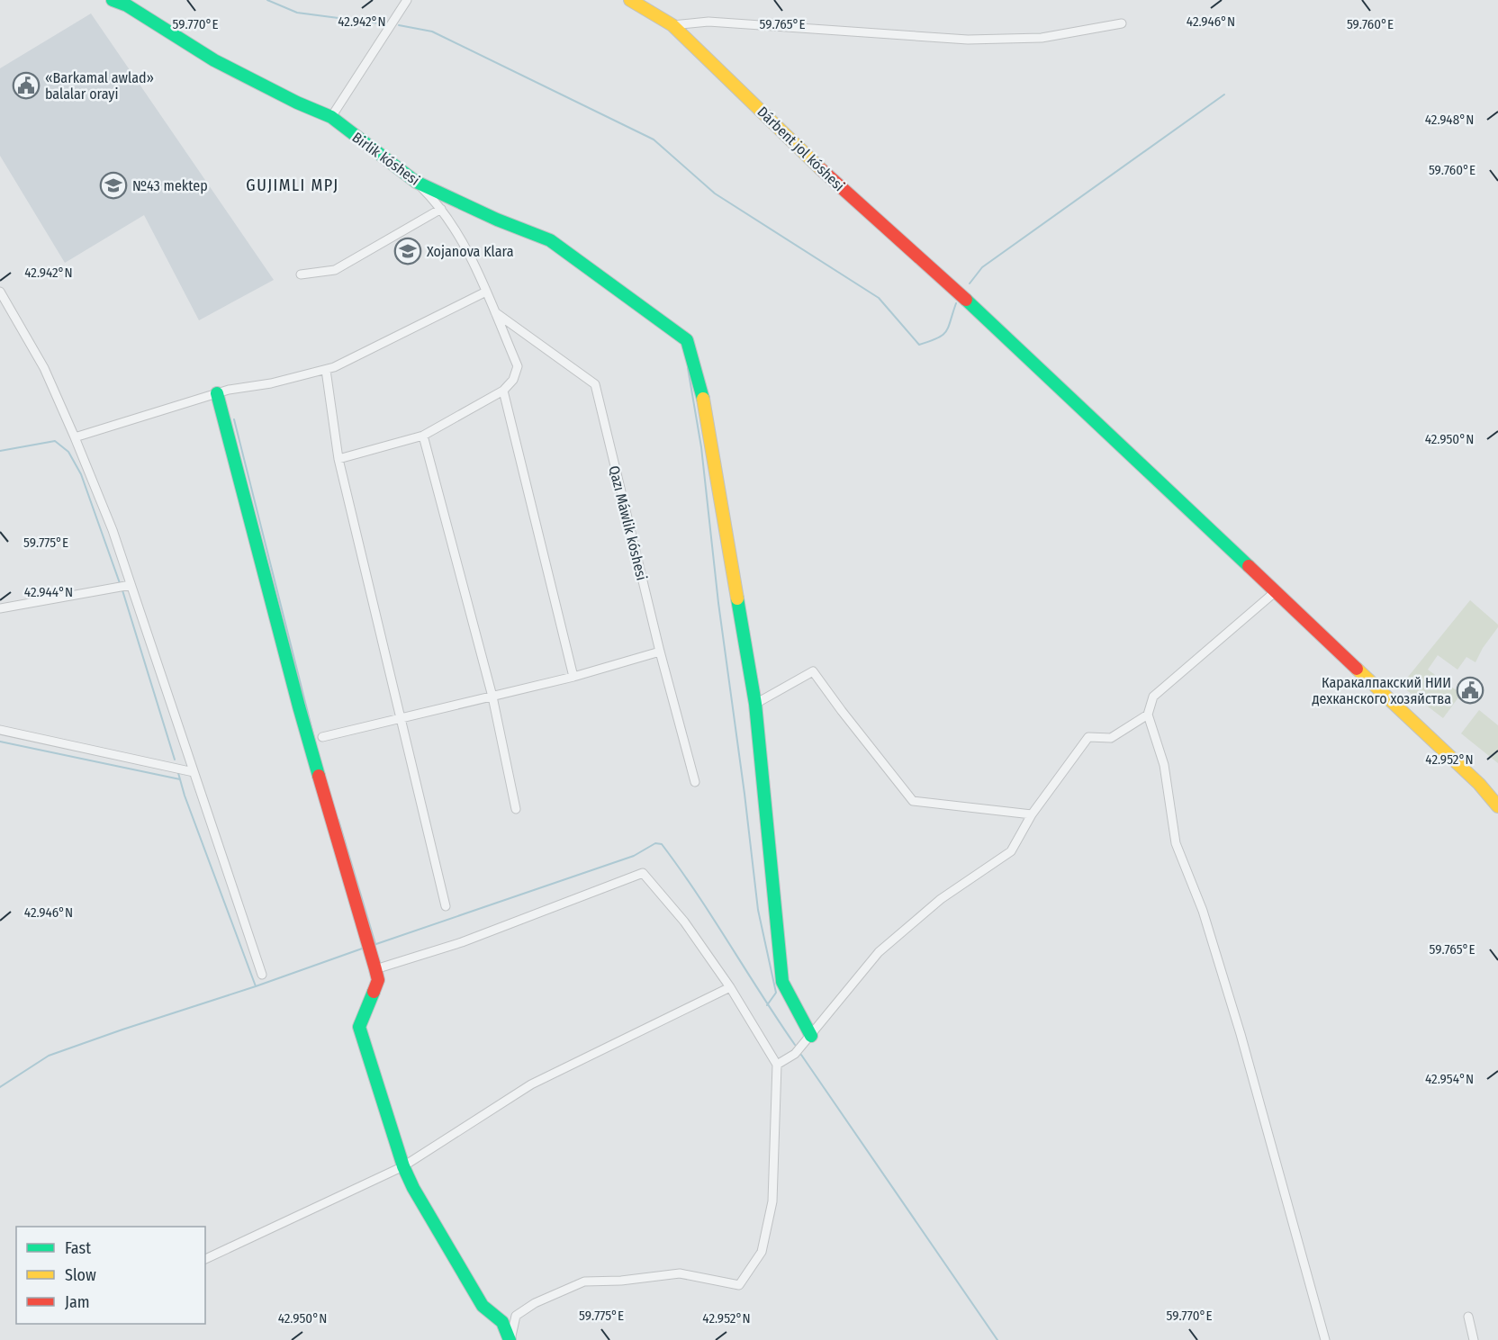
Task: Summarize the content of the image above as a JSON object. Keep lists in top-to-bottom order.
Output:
{
  "streets": {
    "street": ["Dárbent jol kóshesi", "Birlik kóshesi", "Qazı Máwlik kóshesi"]
  },
  "districts": ["GUJIMLI MPJ"],
  "places": {
    "public building": ["«Barkamal awlad» balalar orayi", "Каракалпакский НИИ дехканского хозяйства"],
    "school or university": ["№43 mektep", "Xojanova Klara"]
  },
  "legend": ["Fast", "Slow", "Jam"],
  "coordinates": [
    "42.942°N",
    "42.946°N",
    "59.770°E",
    "59.765°E",
    "59.760°E",
    "42.948°N",
    "42.950°N",
    "59.775°E",
    "42.944°N",
    "42.952°N",
    "42.954°N"
  ]
}
